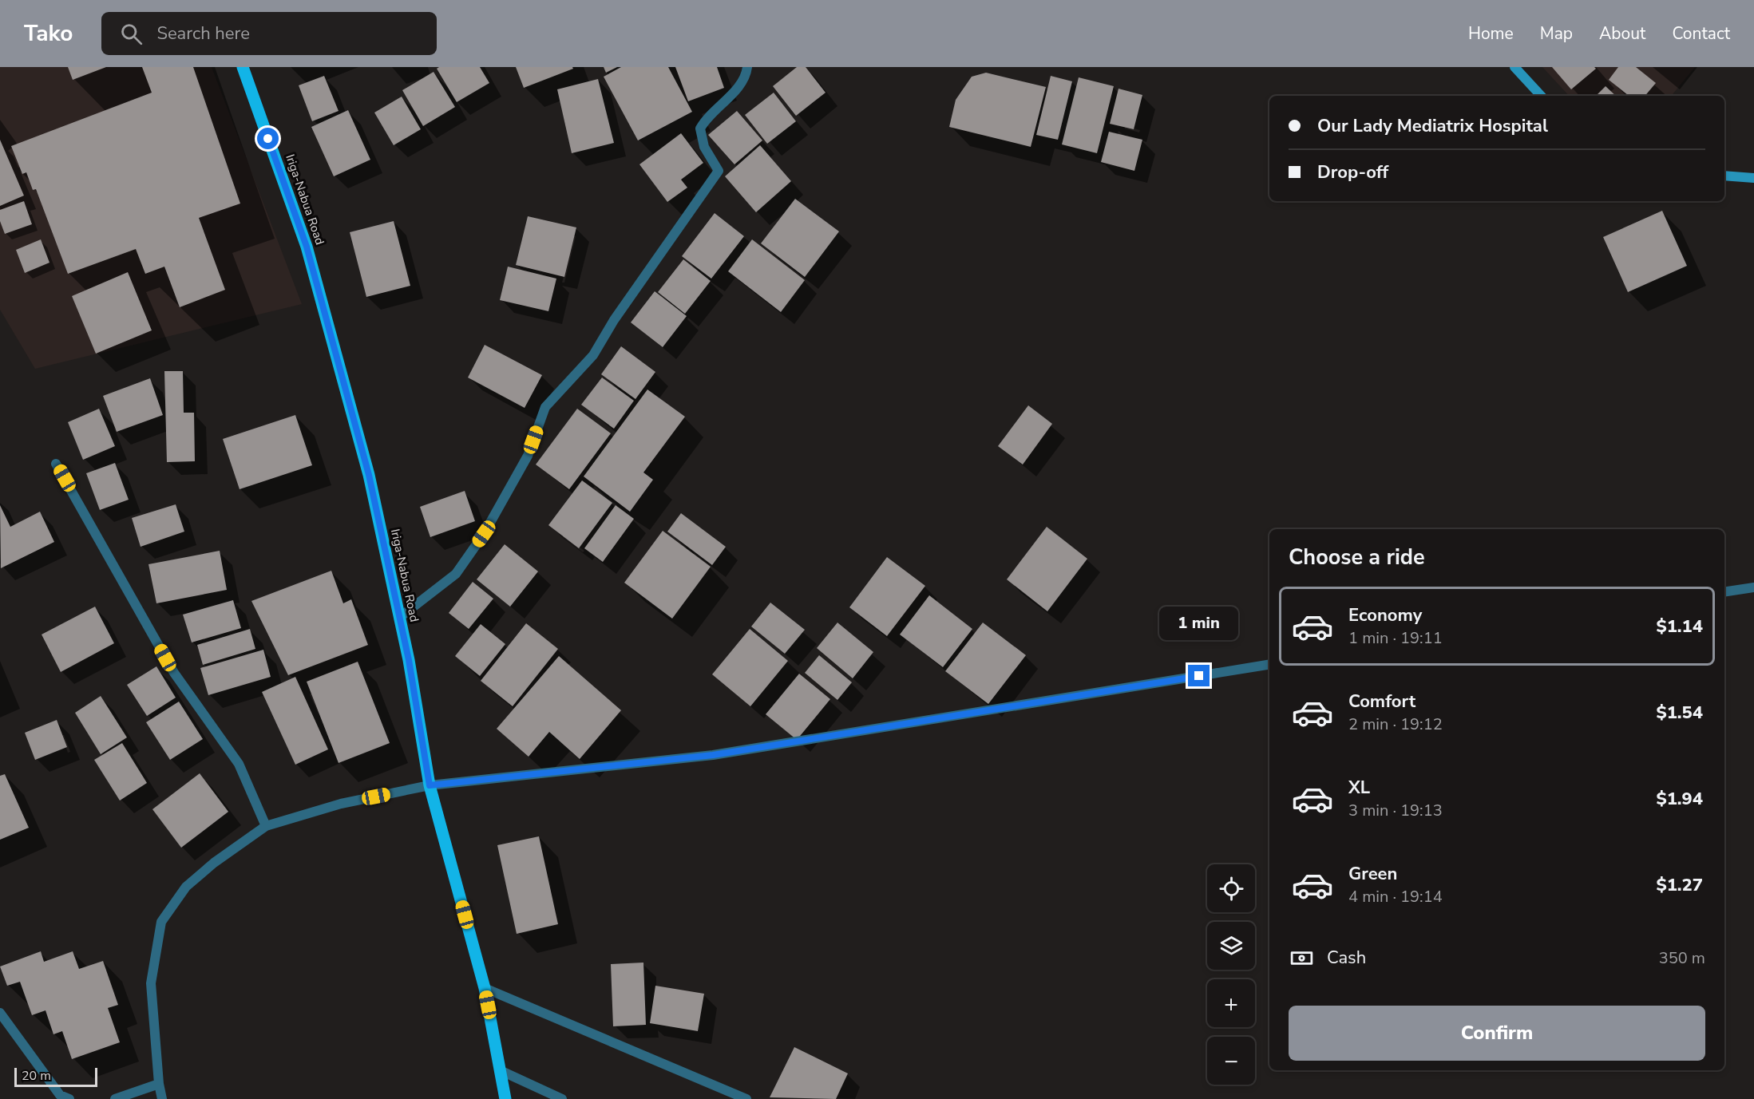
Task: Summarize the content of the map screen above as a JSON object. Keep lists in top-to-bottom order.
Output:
{
  "streets": {
    "main road": ["Iriga-Nabua Road"]
  },
  "scale_bar": "20 m",
  "page": {
    "header": "Tako",
    "search": "Search here",
    "nav": [
      "Home",
      "Map",
      "About",
      "Contact"
    ],
    "banner": ["Our Lady Mediatrix Hospital", "Drop-off"],
    "heading": "Choose a ride",
    "list": [
      {
        "name": "Economy",
        "note": "1 min · 19:11",
        "value": "$1.14"
      },
      {
        "name": "Comfort",
        "note": "2 min · 19:12",
        "value": "$1.54"
      },
      {
        "name": "XL",
        "note": "3 min · 19:13",
        "value": "$1.94"
      },
      {
        "name": "Green",
        "note": "4 min · 19:14",
        "value": "$1.27"
      }
    ],
    "bubble": "1 min",
    "map_buttons": ["+", "−"],
    "pay": ["Cash", "350 m"],
    "buttons": "Confirm",
    "scale": "20 m"
  }
}
